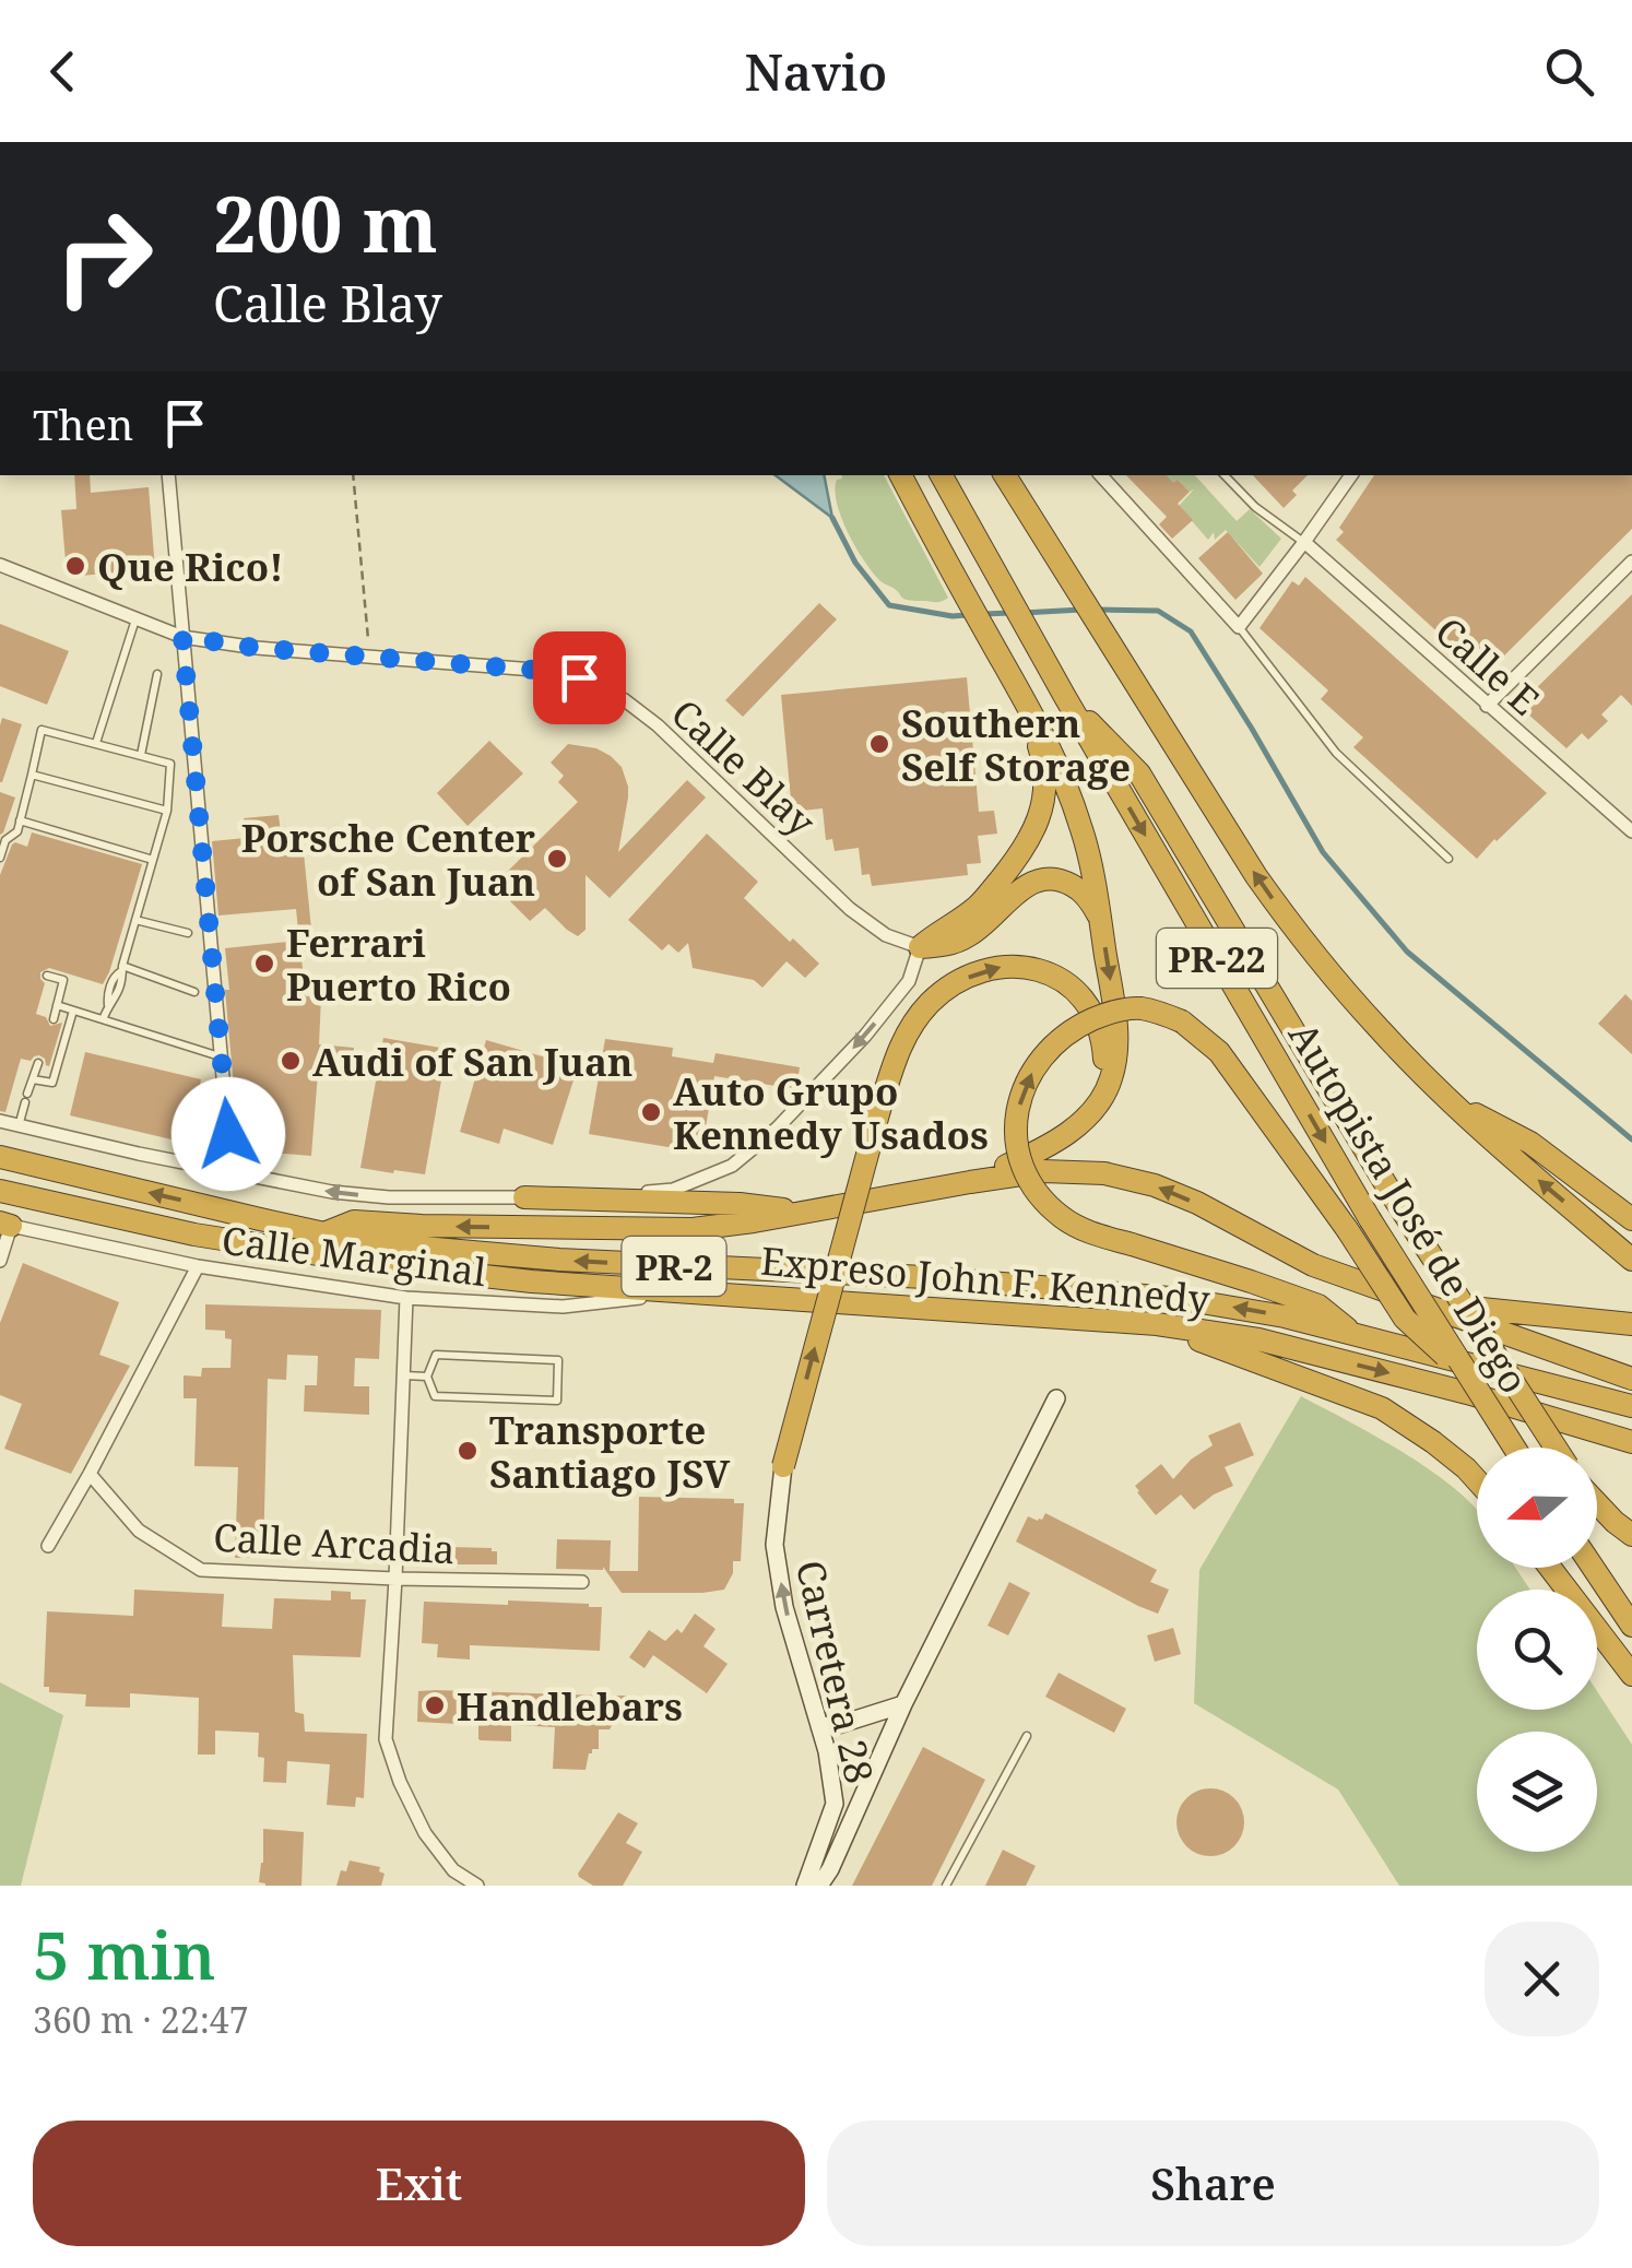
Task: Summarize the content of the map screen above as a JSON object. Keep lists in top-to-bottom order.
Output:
{
  "streets": {
    "highway": [
      "PR-22",
      "Autopista José de Diego",
      "PR-2",
      "Expreso John F. Kennedy"
    ],
    "street": [
      "Calle E",
      "Calle Blay",
      "Calle Marginal",
      "Calle Arcadia",
      "Carretera 28"
    ]
  },
  "crossings": [
    ["Calle Marginal", "Expreso John F. Kennedy"]
  ],
  "one_way": ["Carretera 28"],
  "places": [
    "Que Rico!",
    "Southern Self Storage",
    "Porsche Center of San Juan",
    "Ferrari Puerto Rico",
    "Audi of San Juan",
    "Auto Grupo Kennedy Usados",
    "Transporte Santiago JSV",
    "Handlebars"
  ],
  "north": "left",
  "page": {
    "header": "Navio",
    "turn": ["200 m", "Calle Blay"],
    "then": "Then",
    "heading": ["5 min", "360 m · 22:47"],
    "buttons": ["Exit", "Share"]
  }
}
